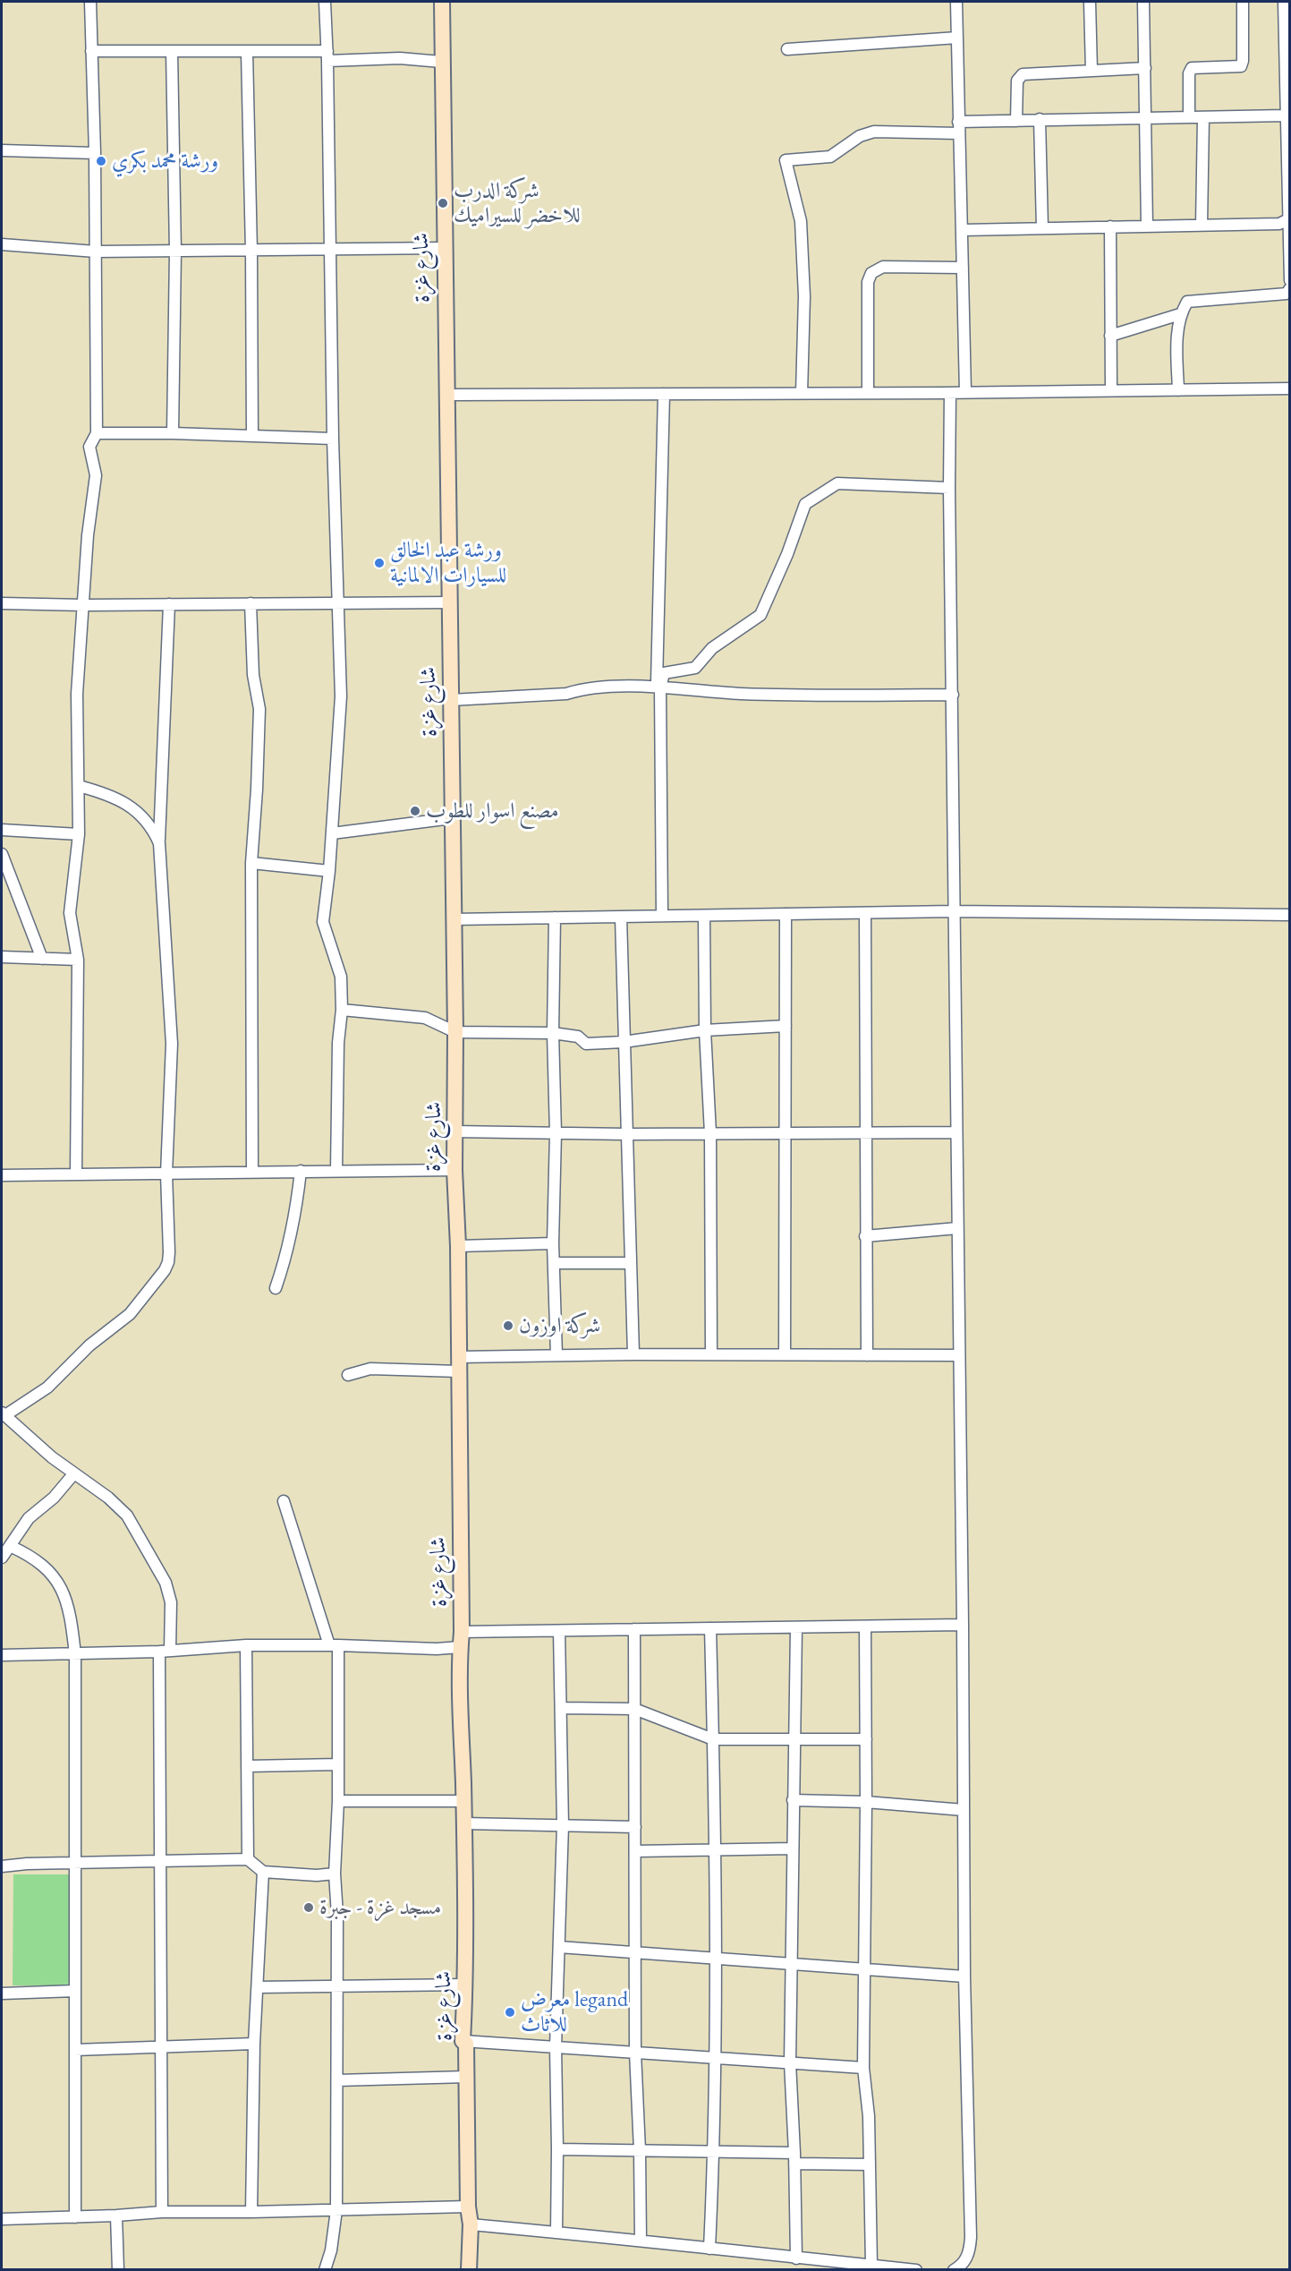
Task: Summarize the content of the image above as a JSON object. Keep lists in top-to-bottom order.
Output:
{
  "streets": {
    "main road": ["شارع غزة"]
  },
  "places": [
    "ورشة محمد بكري",
    "شركة الدرب للاخضر للسيراميك",
    "ورشة عبد الخالق للسيارات الالمانية",
    "مصنع اسوار للطوب",
    "شركة اوزون",
    "مسجد غزة - جبرة",
    "معرض legand للاثاث"
  ]
}
